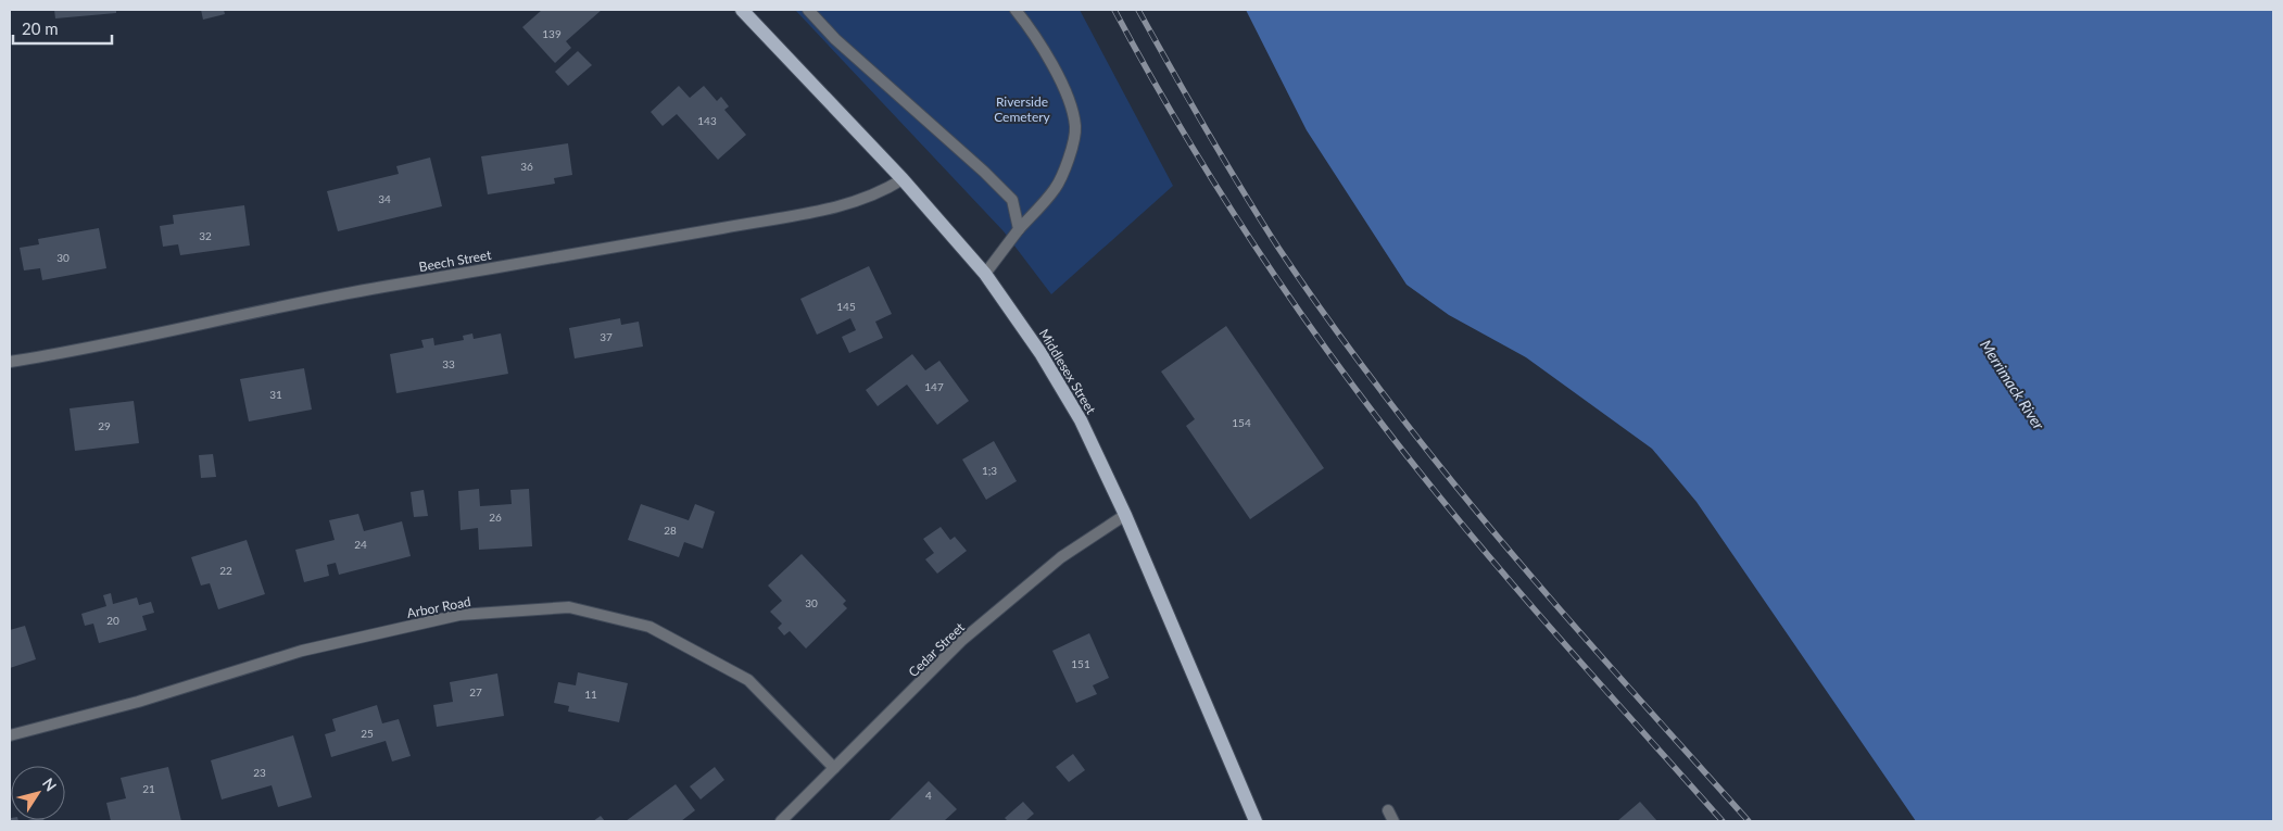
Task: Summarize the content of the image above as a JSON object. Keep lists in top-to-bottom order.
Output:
{
  "streets": {
    "main road": ["Middlesex Street"],
    "street": ["Beech Street", "Arbor Road", "Cedar Street"]
  },
  "crossings": [
    ["Beech Street", "Middlesex Street"],
    ["Middlesex Street", "Cedar Street"],
    ["Arbor Road", "Cedar Street"]
  ],
  "water": ["Merrimack River"],
  "parks": ["Riverside Cemetery"],
  "house_numbers": [
    "139",
    "143",
    "36",
    "34",
    "32",
    "30",
    "145",
    "37",
    "33",
    "147",
    "31",
    "154",
    "29",
    "1;3",
    "26",
    "28",
    "24",
    "22",
    "30",
    "20",
    "151",
    "27",
    "11",
    "25",
    "23",
    "21",
    "4"
  ],
  "scale_bar": "20 m",
  "north": "top right"
}
